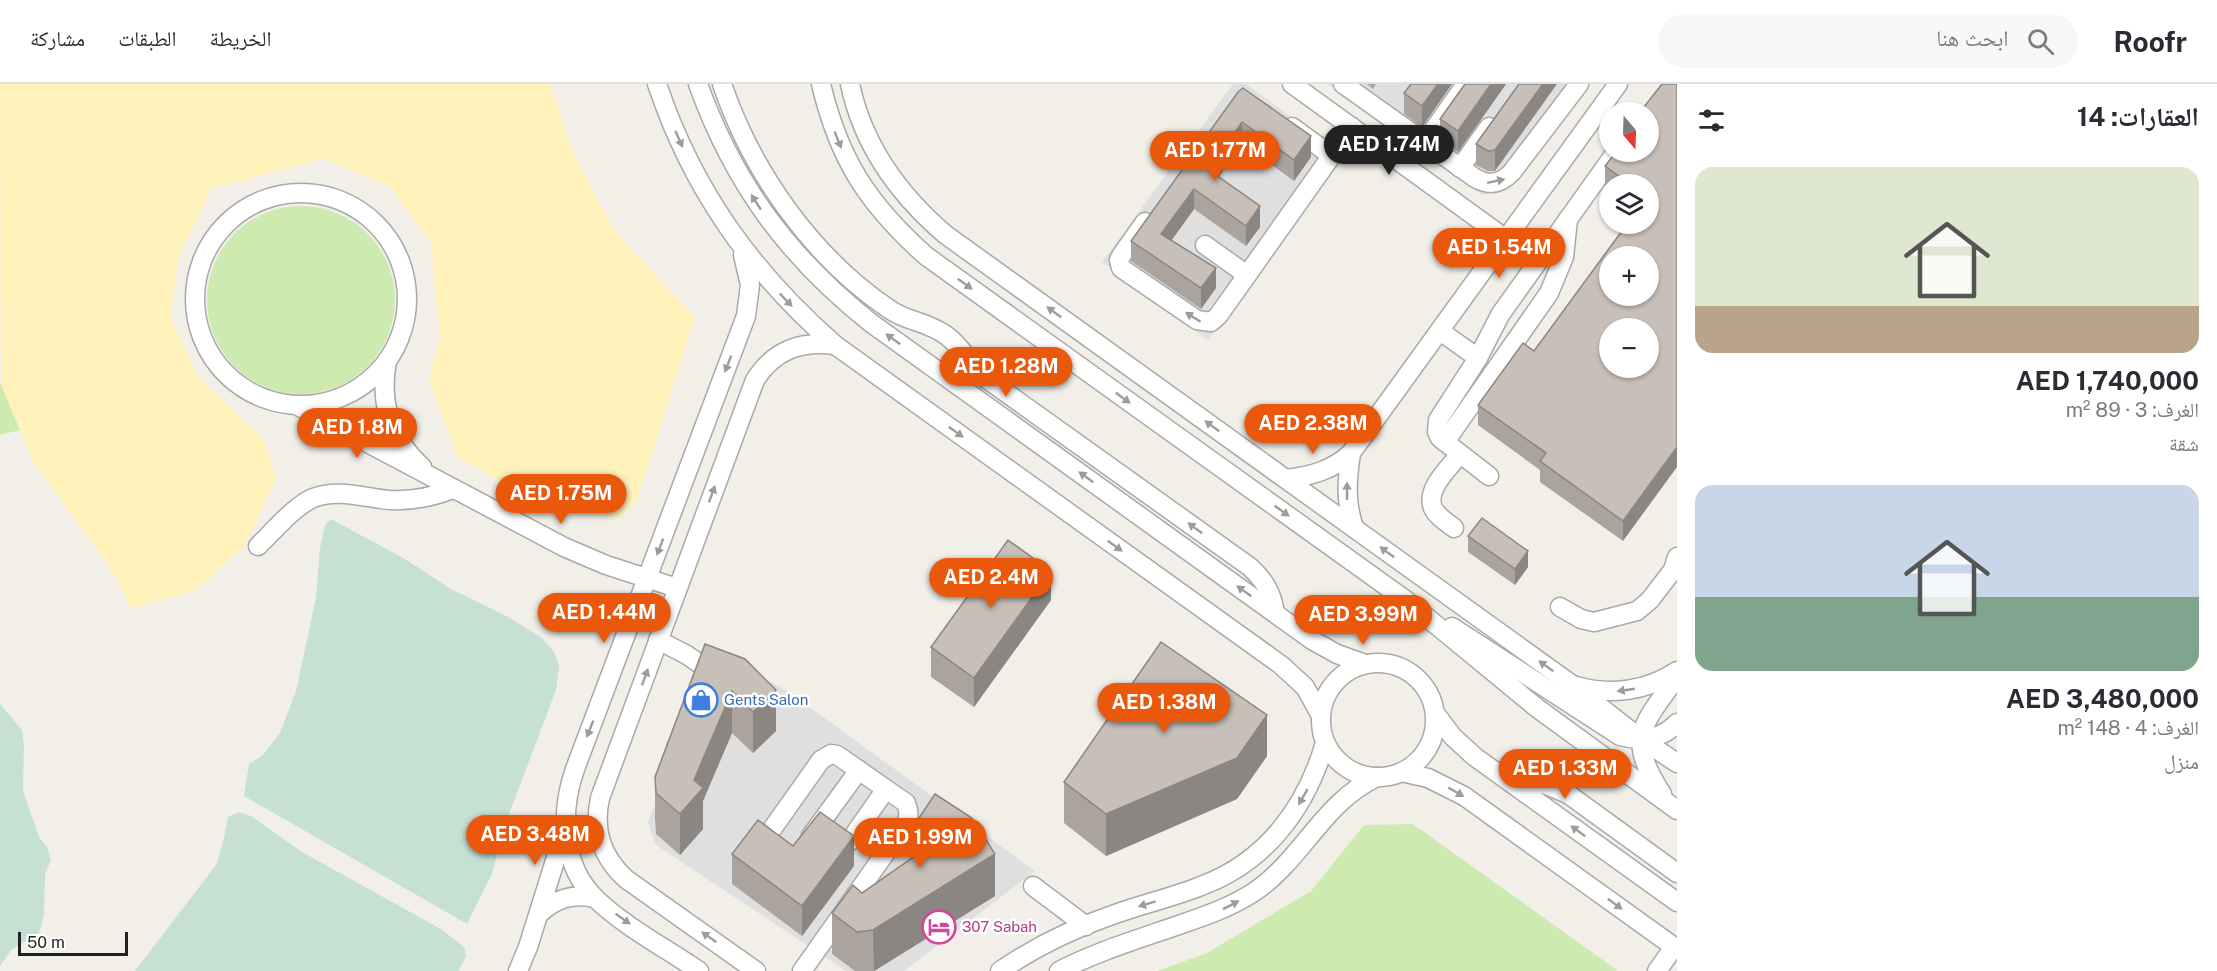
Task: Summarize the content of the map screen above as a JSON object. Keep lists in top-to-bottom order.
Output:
{
  "places": {
    "shop": ["Gents Salon"],
    "hotel": ["307 Sabah"]
  },
  "scale_bar": "50 m",
  "north": "bottom",
  "page": {
    "header": "Roofr",
    "search": "ابحث هنا",
    "nav": ["الخريطة", "الطبقات", "مشاركة"],
    "heading": "العقارات: 14",
    "map_buttons": ["+", "−"],
    "price": [
      "AED 1.74M",
      "AED 1.77M",
      "AED 1.54M",
      "AED 1.28M",
      "AED 2.38M",
      "AED 1.8M",
      "AED 1.75M",
      "AED 2.4M",
      "AED 1.44M",
      "AED 3.99M",
      "AED 1.38M",
      "AED 1.33M",
      "AED 3.48M",
      "AED 1.99M"
    ],
    "list": [
      {
        "name": "AED 1,740,000",
        "note": "الغرف: 3 · 89 m² · شقة"
      },
      {
        "name": "AED 3,480,000",
        "note": "الغرف: 4 · 148 m² · منزل"
      }
    ],
    "scale": "50 m"
  }
}
